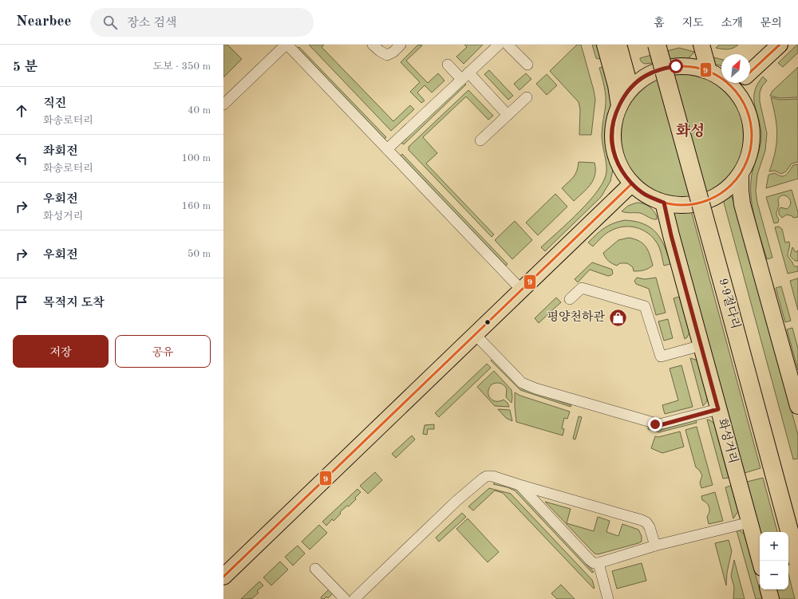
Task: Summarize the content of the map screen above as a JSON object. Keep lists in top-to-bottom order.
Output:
{
  "streets": {
    "highway": ["9·9절다리"],
    "main road": ["화성거리"]
  },
  "districts": ["화성"],
  "places": {
    "shop": ["평양천하관"]
  },
  "lines": ["transit line 9"],
  "north": "top right",
  "page": {
    "header": "Nearbee",
    "search": "장소 검색",
    "nav": [
      "홈",
      "지도",
      "소개",
      "문의"
    ],
    "heading": ["5 분", "도보 · 350 m"],
    "list": [
      ["직진", "화송로터리", "40 m"],
      ["좌회전", "화송로터리", "100 m"],
      ["우회전", "화성거리", "160 m"],
      ["우회전", "50 m"],
      "목적지 도착"
    ],
    "buttons": ["저장", "공유"],
    "map_buttons": ["+", "−"]
  }
}
